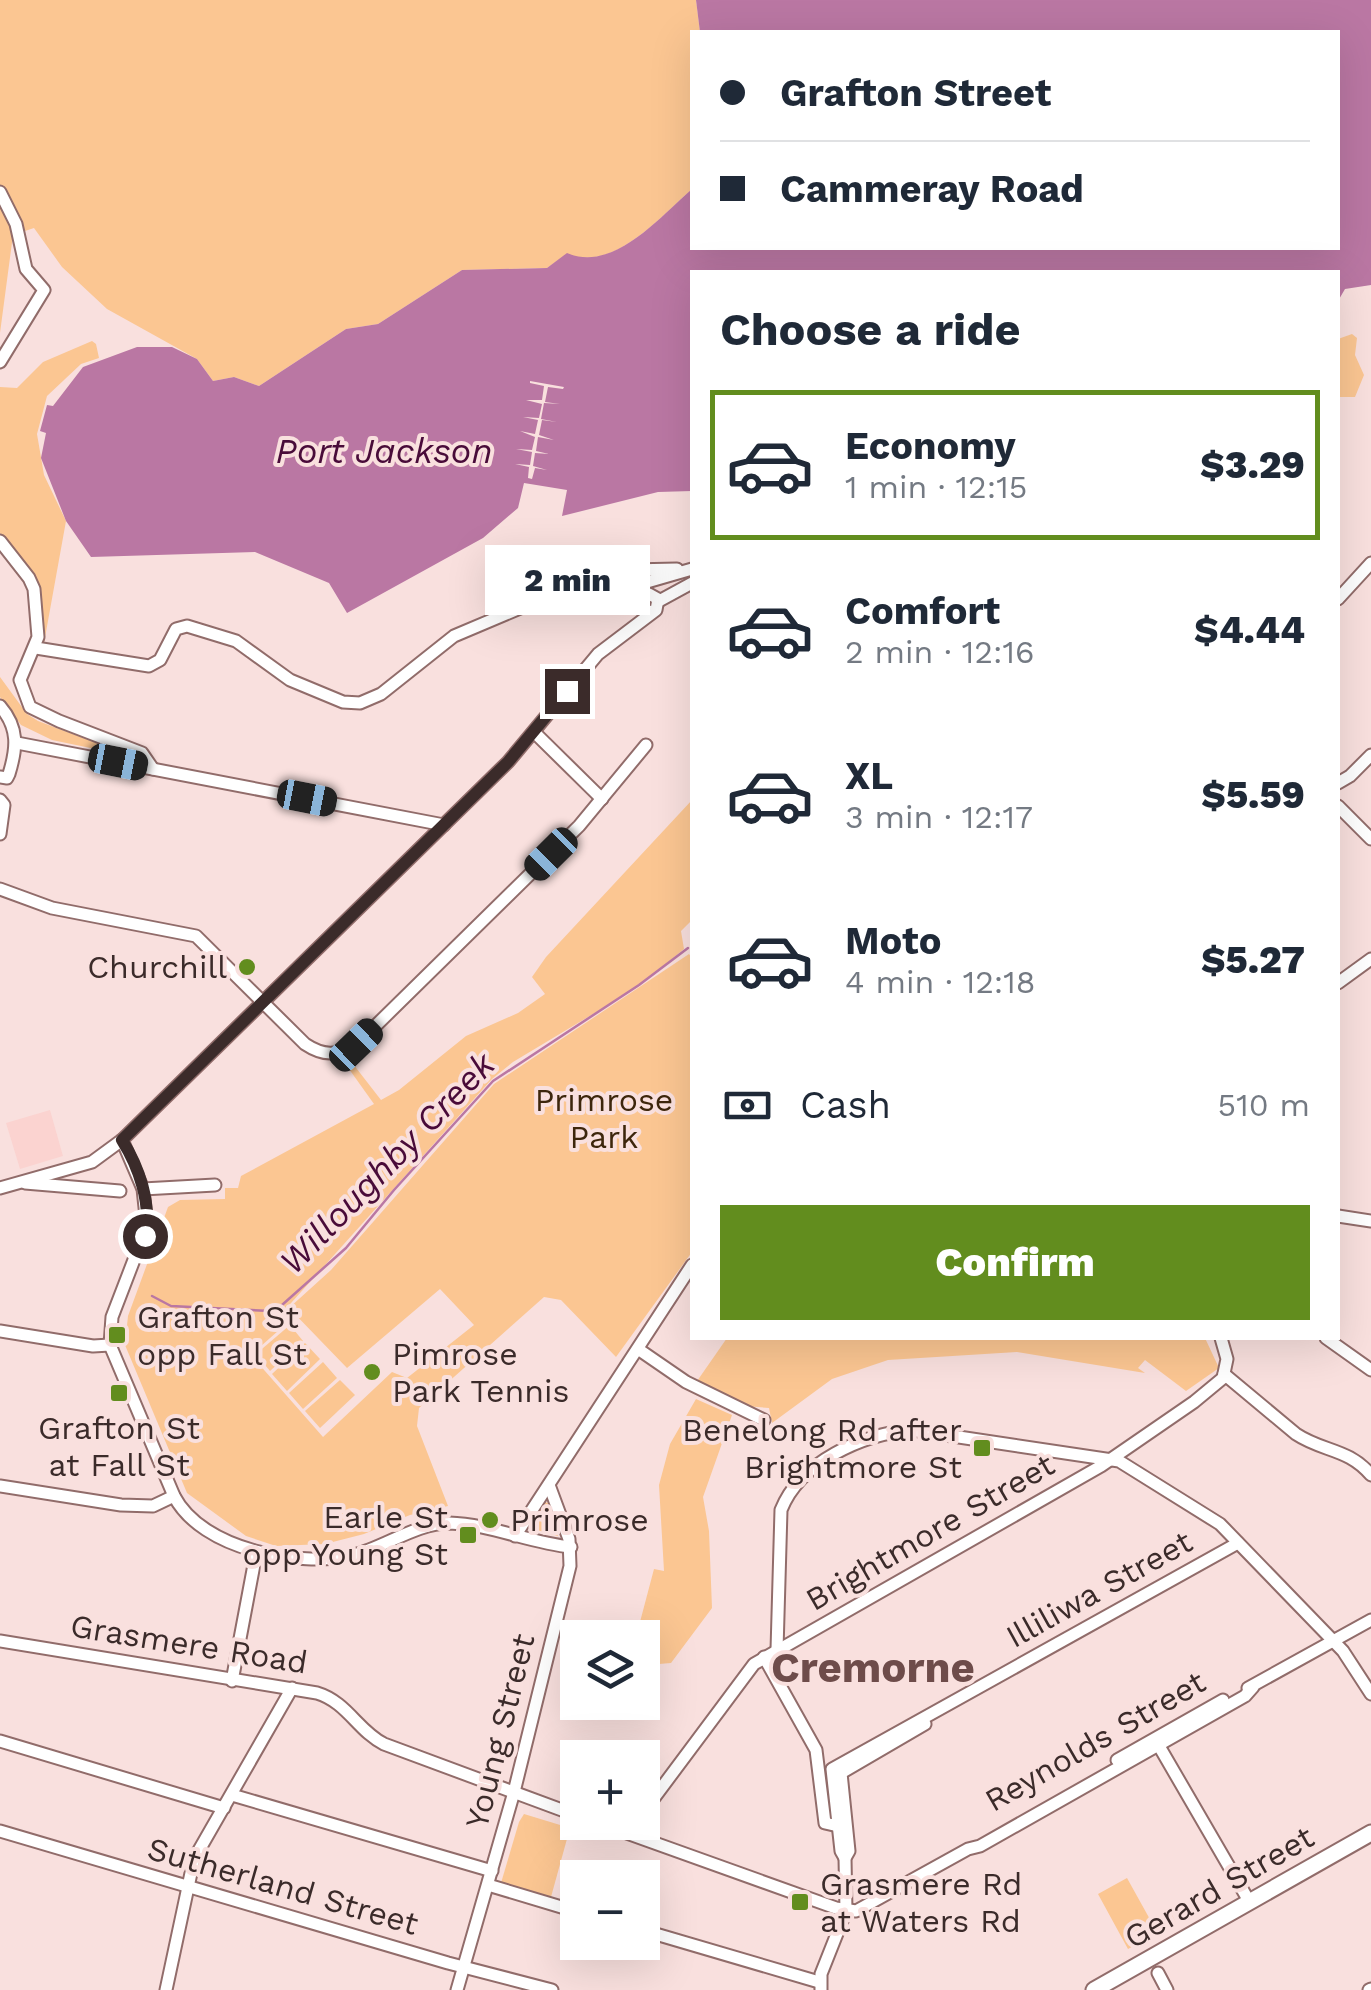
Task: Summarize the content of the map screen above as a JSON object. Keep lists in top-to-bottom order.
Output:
{
  "streets": {
    "main road": ["Gerard Street"],
    "street": [
      "Brightmore Street",
      "Illiliwa Street",
      "Grasmere Road",
      "Young Street",
      "Reynolds Street",
      "Sutherland Street"
    ]
  },
  "crossings": [
    ["Illiliwa Street", "Reynolds Street"],
    ["Grasmere Road", "Young Street"],
    ["Young Street", "Sutherland Street"]
  ],
  "districts": ["Cremorne"],
  "water": ["Port Jackson", "Willoughby Creek"],
  "parks": ["Primrose Park"],
  "places": {
    "other": ["Churchill", "Pimrose Park Tennis", "Primrose"],
    "transit": [
      "Grafton St opp Fall St",
      "Grafton St at Fall St",
      "Benelong Rd after Brightmore St",
      "Earle St opp Young St",
      "Grasmere Rd at Waters Rd"
    ]
  },
  "page": {
    "banner": ["Grafton Street", "Cammeray Road"],
    "heading": "Choose a ride",
    "list": [
      {
        "name": "Economy",
        "note": "1 min · 12:15",
        "value": "$3.29"
      },
      {
        "name": "Comfort",
        "note": "2 min · 12:16",
        "value": "$4.44"
      },
      {
        "name": "XL",
        "note": "3 min · 12:17",
        "value": "$5.59"
      },
      {
        "name": "Moto",
        "note": "4 min · 12:18",
        "value": "$5.27"
      }
    ],
    "bubble": "2 min",
    "pay": ["Cash", "510 m"],
    "buttons": "Confirm",
    "map_buttons": ["+", "−"]
  }
}
